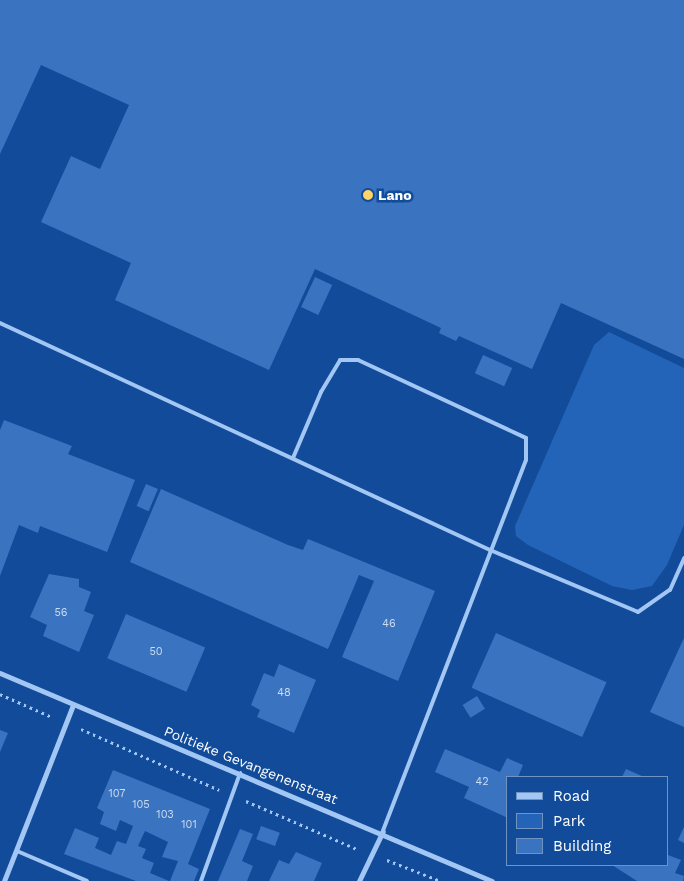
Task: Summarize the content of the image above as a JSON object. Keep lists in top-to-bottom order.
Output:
{
  "streets": {
    "street": ["Politieke Gevangenenstraat"]
  },
  "places": ["Lano"],
  "house_numbers": [
    "56",
    "46",
    "50",
    "48",
    "42",
    "107",
    "105",
    "103",
    "101"
  ],
  "legend": ["Road", "Park", "Building"]
}
